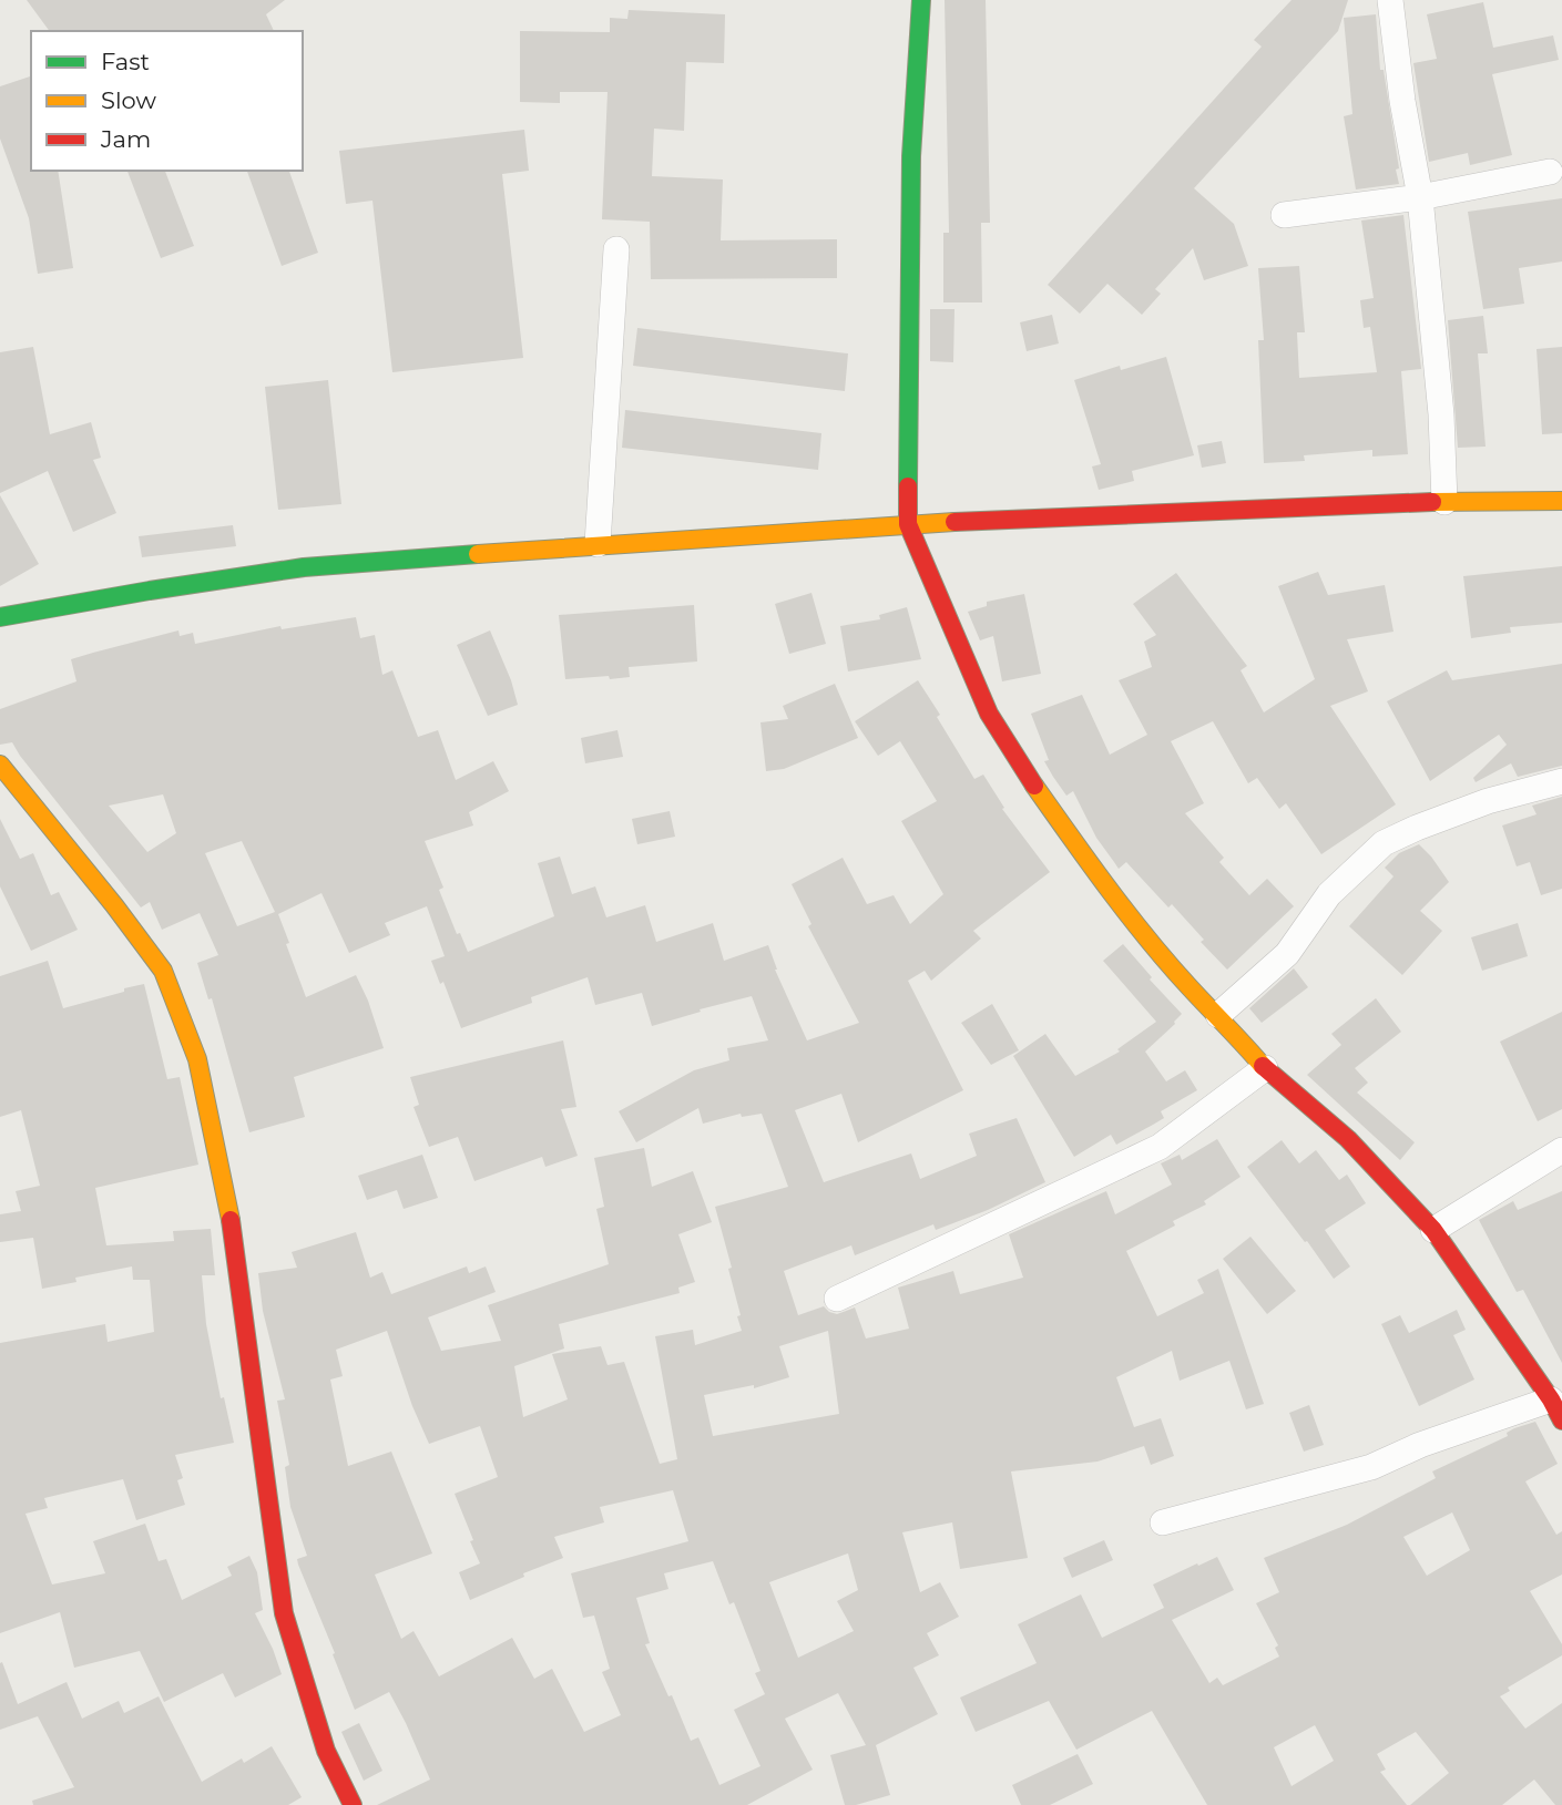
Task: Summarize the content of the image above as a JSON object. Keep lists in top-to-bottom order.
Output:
{
  "legend": ["Fast", "Slow", "Jam"]
}
